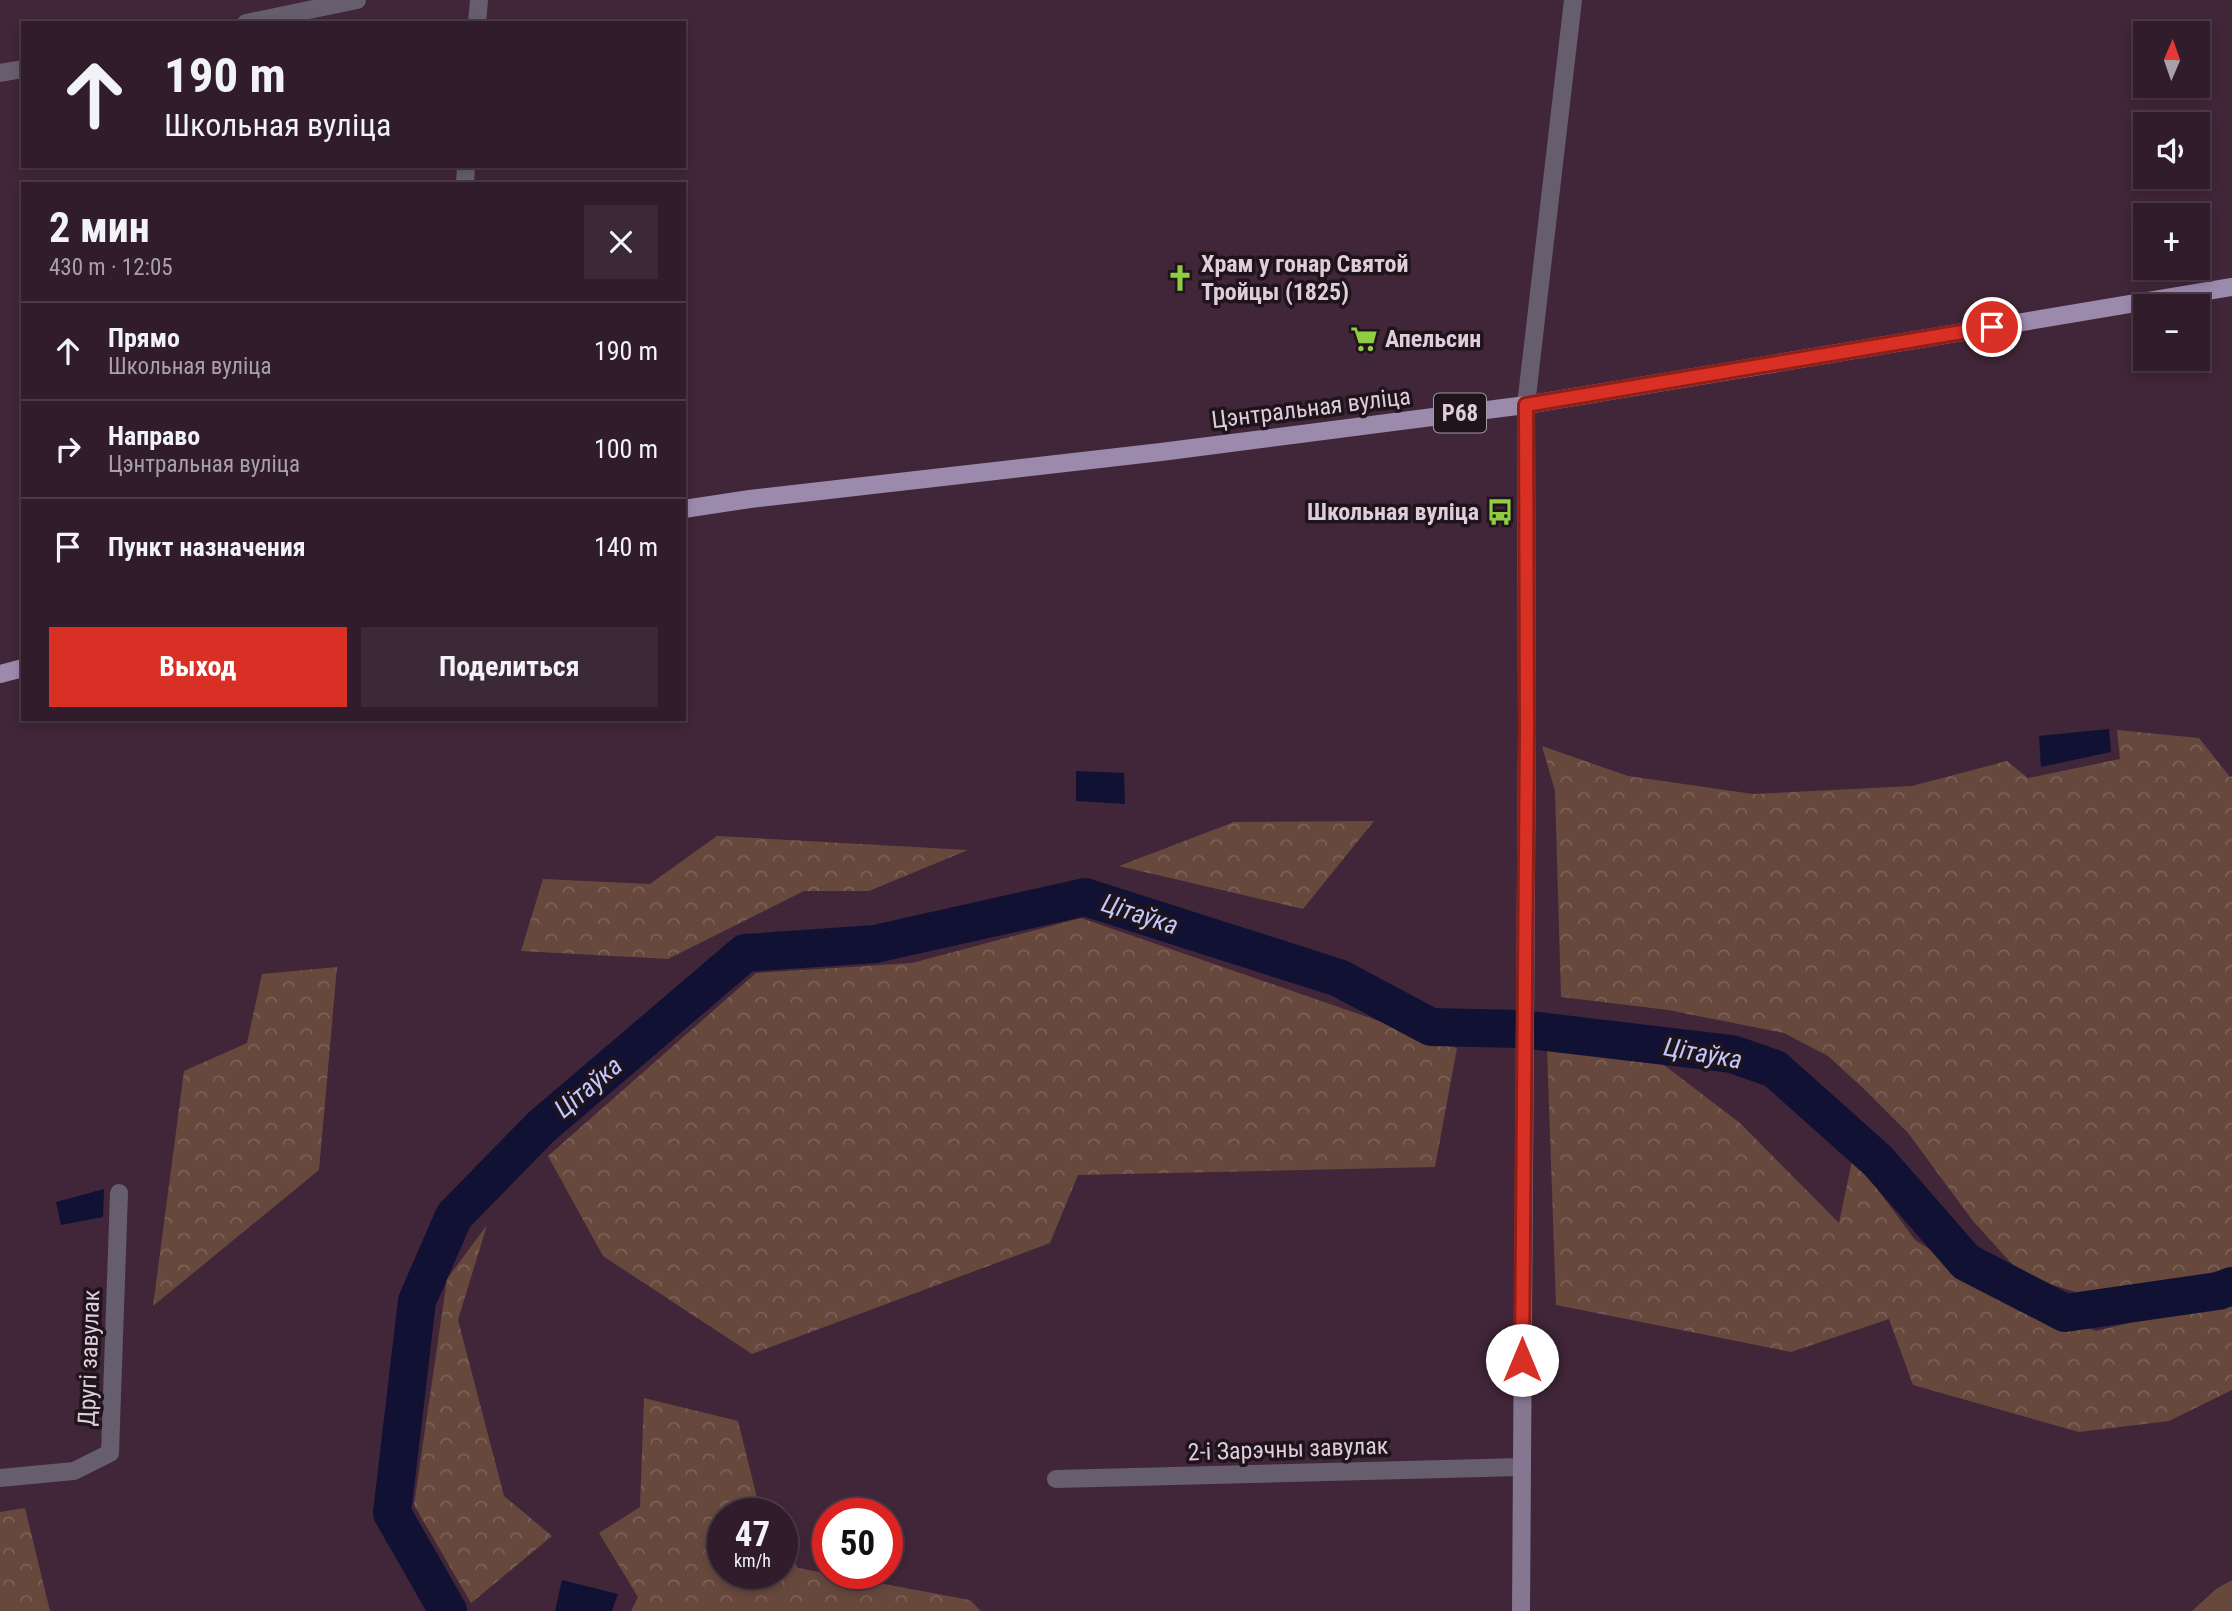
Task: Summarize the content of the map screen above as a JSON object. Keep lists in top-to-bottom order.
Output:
{
  "streets": {
    "main road": ["Цэнтральная вуліца", "Р68"],
    "street": ["Другі завулак", "2-і Зарэчны завулак"]
  },
  "water": ["Цітаўка"],
  "places": {
    "church": ["Храм у гонар Святой Тройцы (1825)"],
    "supermarket": ["Апельсин"],
    "bus stop": ["Школьная вуліца"]
  },
  "north": "top",
  "page": {
    "map_buttons": ["+", "−"],
    "turn": ["190 m", "Школьная вуліца"],
    "heading": ["2 мин", "430 m · 12:05"],
    "list": [
      {
        "name": "Прямо",
        "note": "Школьная вуліца",
        "value": "190 m"
      },
      {
        "name": "Направо",
        "note": "Цэнтральная вуліца",
        "value": "100 m"
      },
      {
        "name": "Пункт назначения",
        "value": "140 m"
      }
    ],
    "buttons": ["Выход", "Поделиться"],
    "speed": "47 km/h",
    "limit": "50"
  }
}
